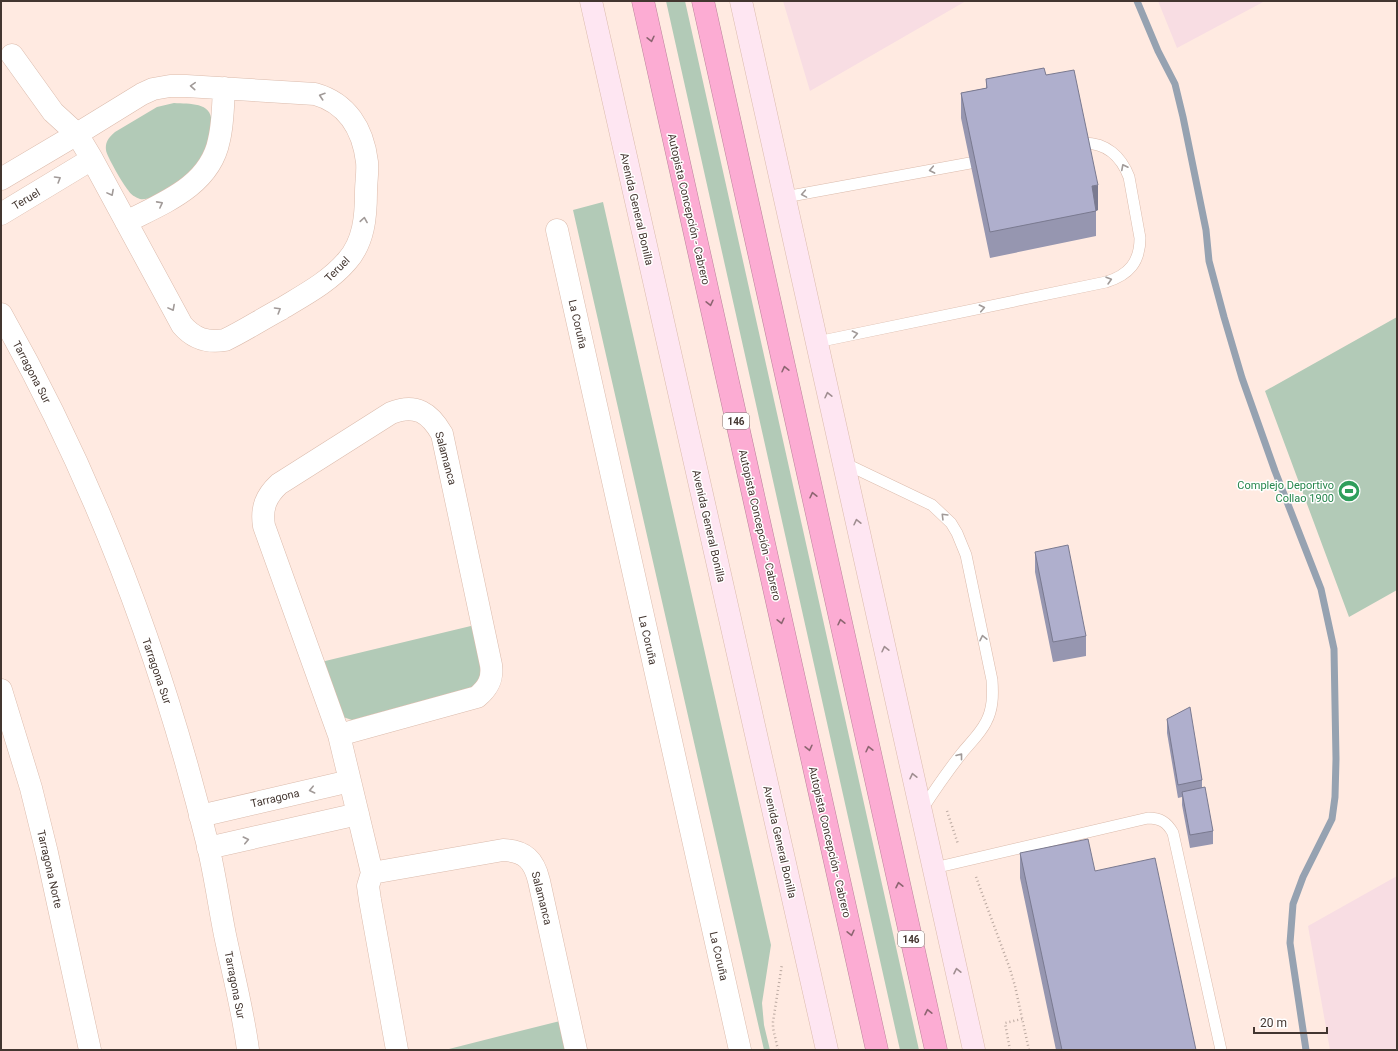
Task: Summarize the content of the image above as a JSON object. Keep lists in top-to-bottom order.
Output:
{
  "streets": {
    "highway": ["Autopista Concepción - Cabrero", "146"],
    "main road": ["Avenida General Bonilla"],
    "street": [
      "Teruel",
      "La Coruña",
      "Tarragona Sur",
      "Salamanca",
      "Tarragona",
      "Tarragona Norte"
    ]
  },
  "crossings": [
    ["Tarragona Sur", "Tarragona"],
    ["Salamanca", "Tarragona"]
  ],
  "places": {
    "sports": ["Complejo Deportivo Collao 1900"]
  },
  "scale_bar": "20 m"
}
